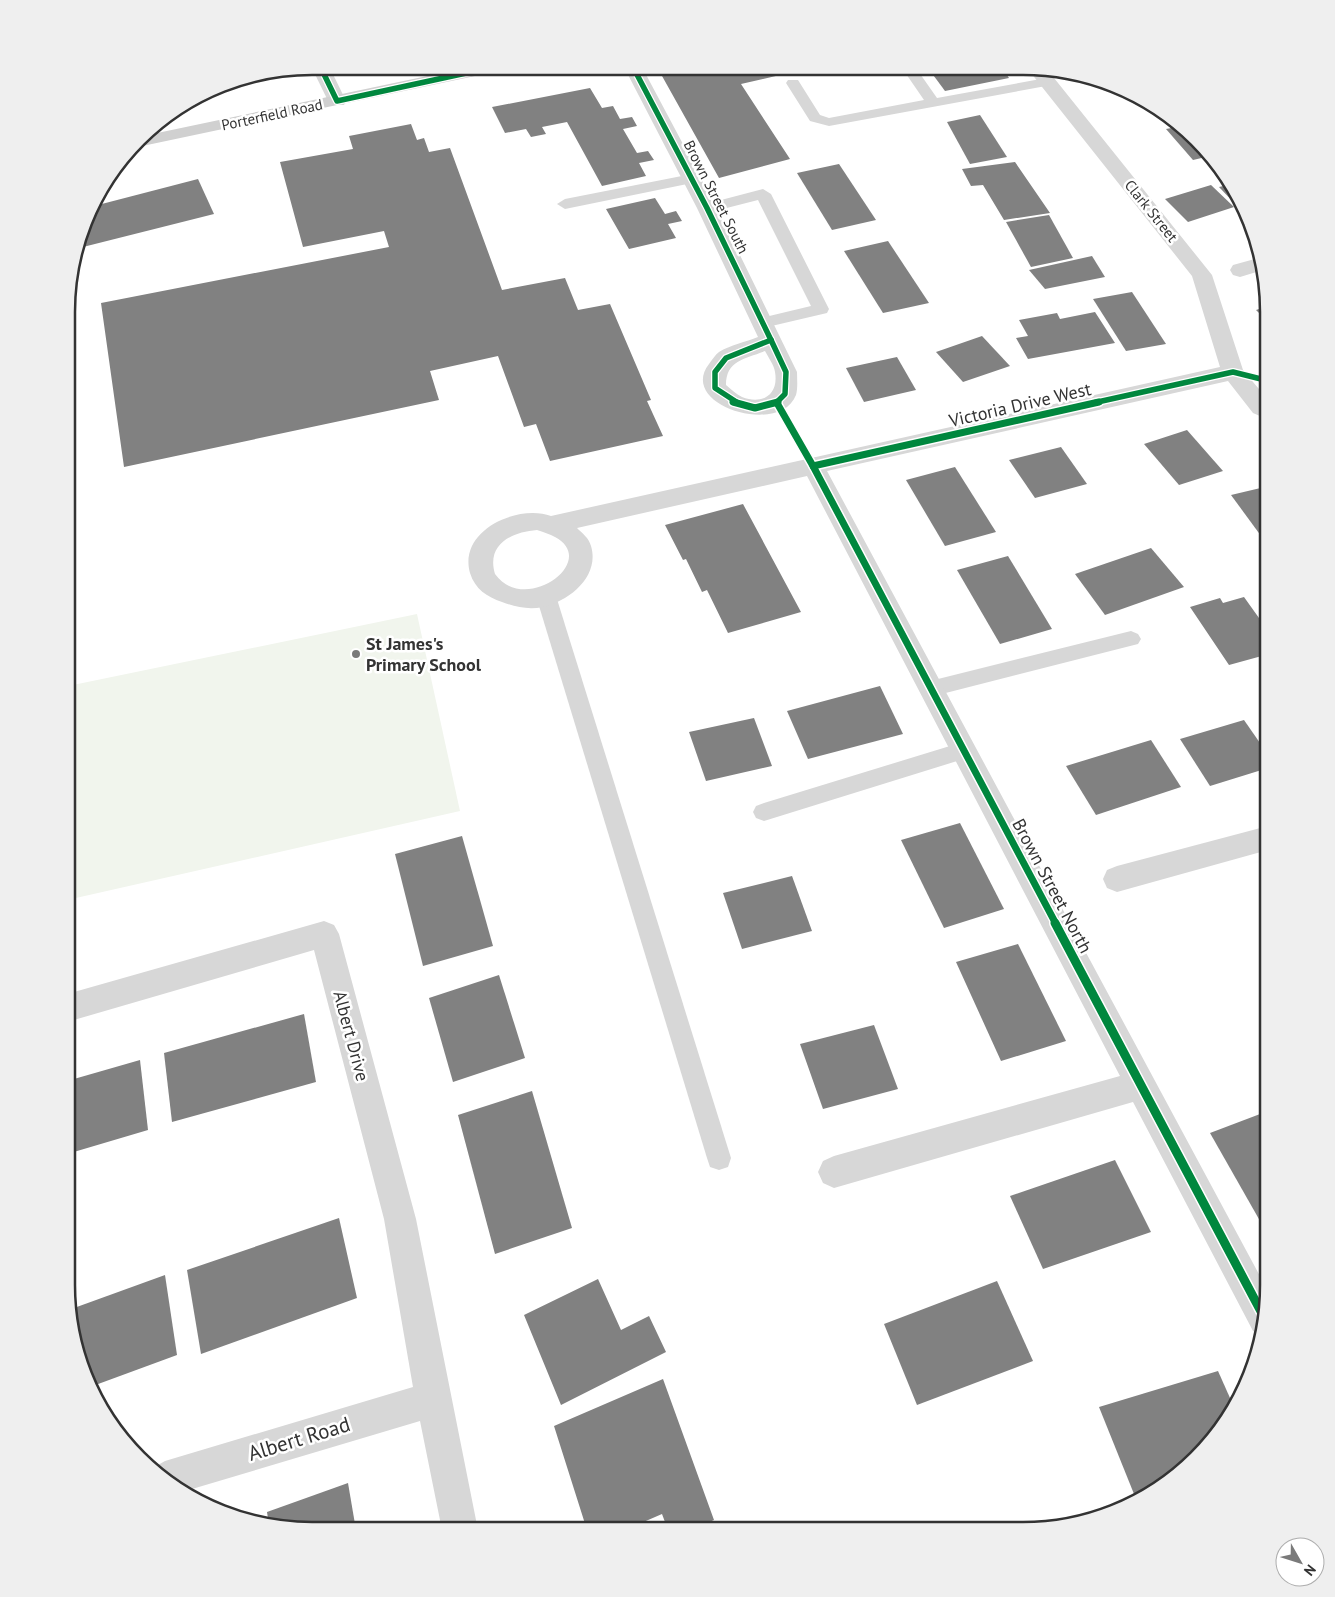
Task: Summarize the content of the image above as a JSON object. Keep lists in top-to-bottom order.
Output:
{
  "streets": {
    "street": [
      "Porterfield Road",
      "Brown Street South",
      "Clark Street",
      "Victoria Drive West",
      "Brown Street North",
      "Albert Drive",
      "Albert Road"
    ]
  },
  "crossings": [
    ["Clark Street", "Victoria Drive West"],
    ["Victoria Drive West", "Brown Street North"],
    ["Albert Drive", "Albert Road"]
  ],
  "places": ["St James's Primary School"],
  "north": "bottom right"
}
